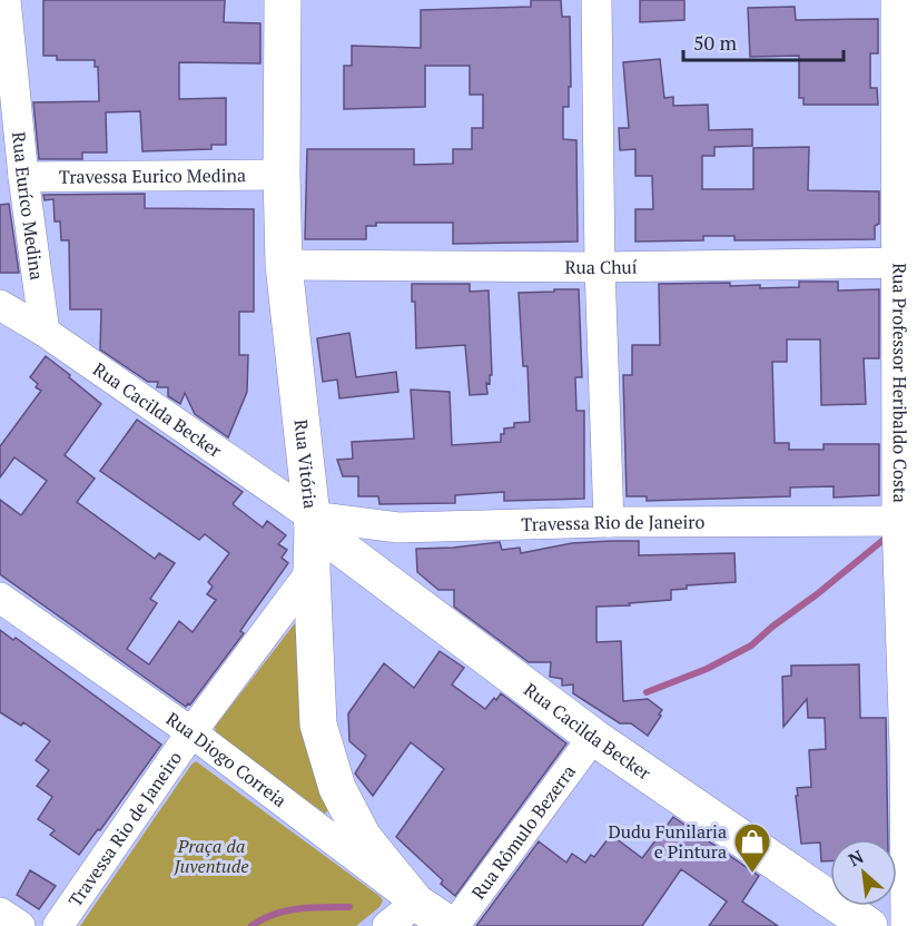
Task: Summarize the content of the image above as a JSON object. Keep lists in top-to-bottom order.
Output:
{
  "streets": {
    "main road": [
      "Rua Professor Heribaldo Costa",
      "Rua Cacilda Becker",
      "Rua Vitória",
      "Rua Diogo Correia"
    ],
    "street": [
      "Travessa Eurico Medina",
      "Rua Euríco Medina",
      "Rua Chuí",
      "Travessa Rio de Janeiro",
      "Rua Rômulo Bezerra"
    ]
  },
  "crossings": [
    ["Travessa Eurico Medina", "Rua Euríco Medina"],
    ["Travessa Eurico Medina", "Rua Vitória"],
    ["Rua Euríco Medina", "Rua Cacilda Becker"],
    ["Rua Chuí", "Rua Professor Heribaldo Costa"],
    ["Rua Chuí", "Rua Vitória"],
    ["Rua Professor Heribaldo Costa", "Travessa Rio de Janeiro"],
    ["Rua Cacilda Becker", "Rua Vitória"],
    ["Rua Cacilda Becker", "Travessa Rio de Janeiro"],
    ["Rua Cacilda Becker", "Rua Rômulo Bezerra"],
    ["Rua Vitória", "Travessa Rio de Janeiro"],
    ["Rua Vitória", "Rua Diogo Correia"],
    ["Travessa Rio de Janeiro", "Rua Diogo Correia"],
    ["Rua Diogo Correia", "Rua Rômulo Bezerra"]
  ],
  "parks": ["Praça da Juventude"],
  "places": {
    "shop": ["Dudu Funilaria e Pintura"]
  },
  "scale_bar": "50 m",
  "north": "top left"
}
